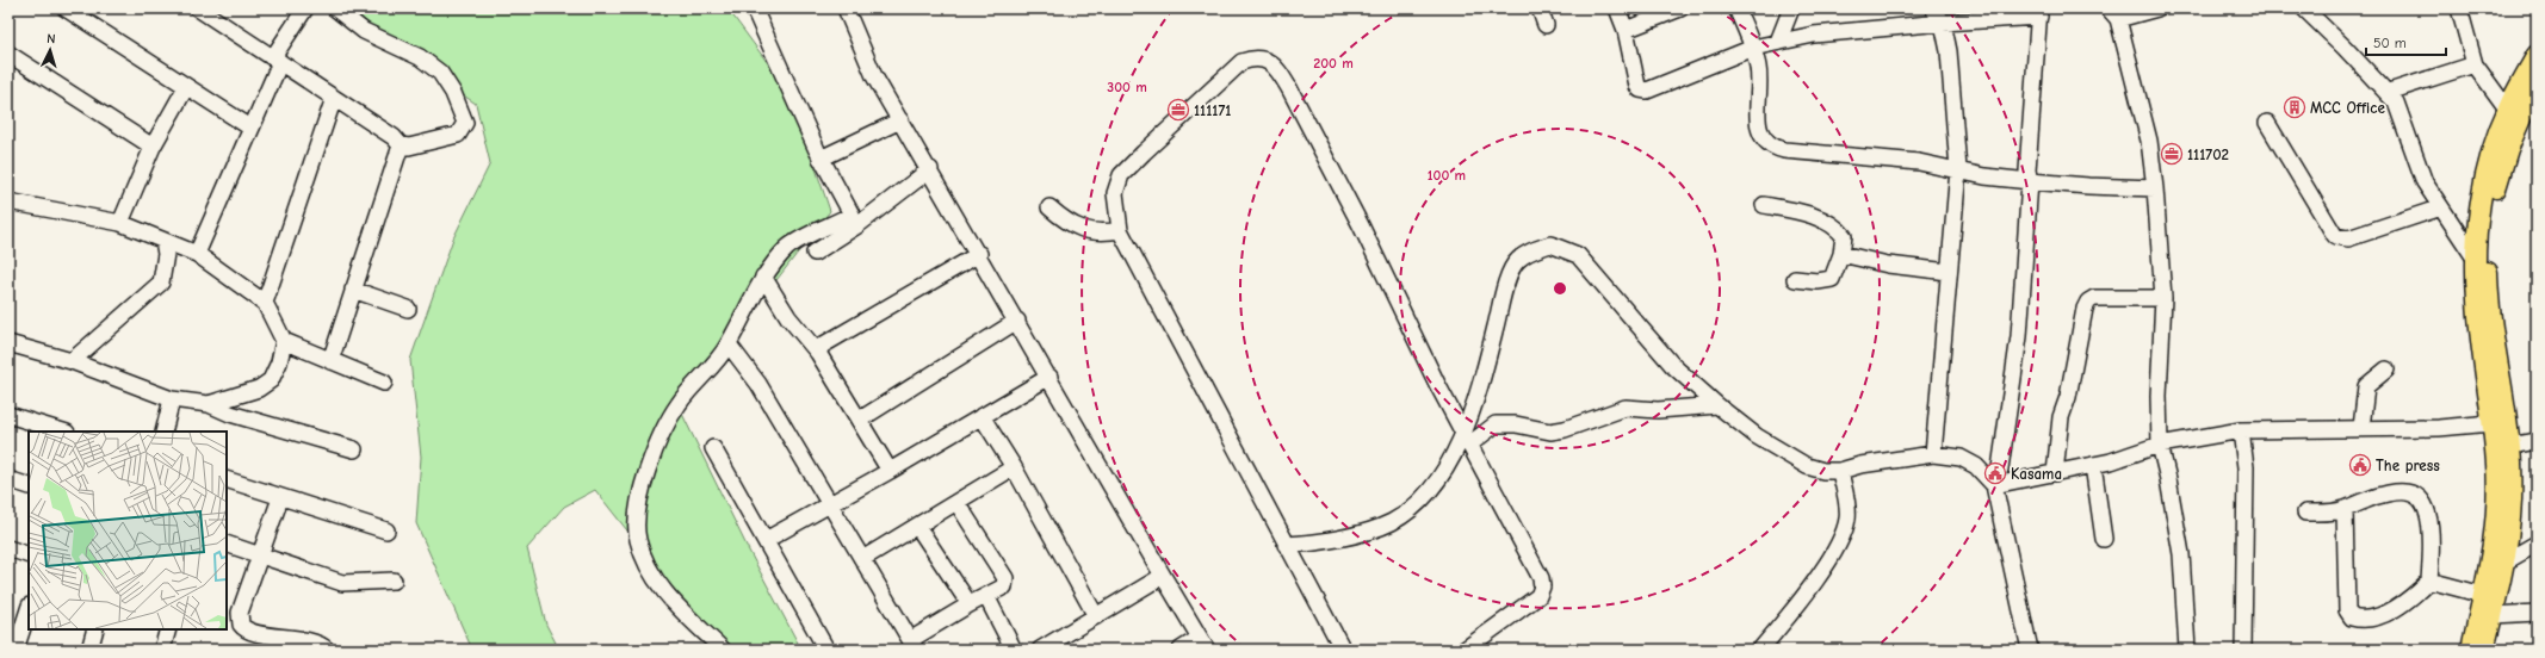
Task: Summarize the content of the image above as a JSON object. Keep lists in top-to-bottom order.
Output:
{
  "places": {
    "building": ["MCC Office"],
    "office": ["111171", "111702"],
    "public building": ["The press", "Kasama"]
  },
  "scale_bar": "50 m",
  "north": "top",
  "rings": ["200 m", "300 m", "100 m"]
}
